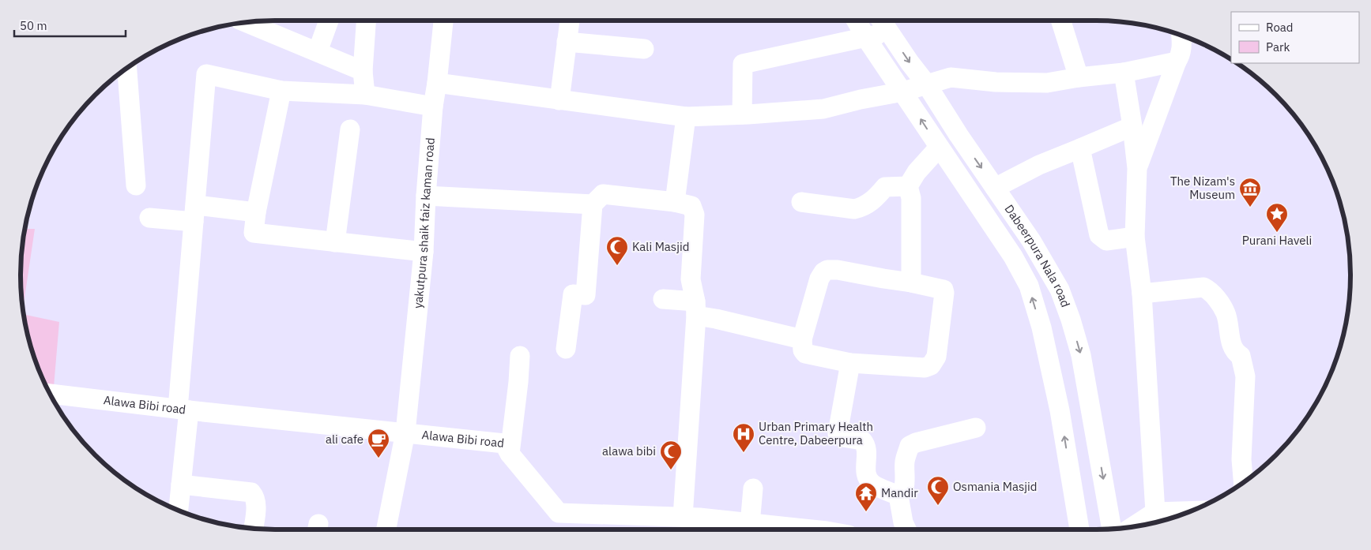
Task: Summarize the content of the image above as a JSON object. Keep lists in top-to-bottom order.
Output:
{
  "streets": {
    "street": ["yakutpura shaik faiz kaman road", "Dabeerpura Nala road", "Alawa Bibi road"]
  },
  "crossings": [
    ["yakutpura shaik faiz kaman road", "Alawa Bibi road"]
  ],
  "places": {
    "museum": ["The Nizam's Museum"],
    "place": ["Purani Haveli"],
    "mosque": ["Kali Masjid", "alawa bibi", "Osmania Masjid"],
    "hospital": ["Urban Primary Health Centre, Dabeerpura"],
    "cafe": ["ali cafe"],
    "temple": ["Mandir"]
  },
  "legend": ["Road", "Park"],
  "scale_bar": "50 m"
}
